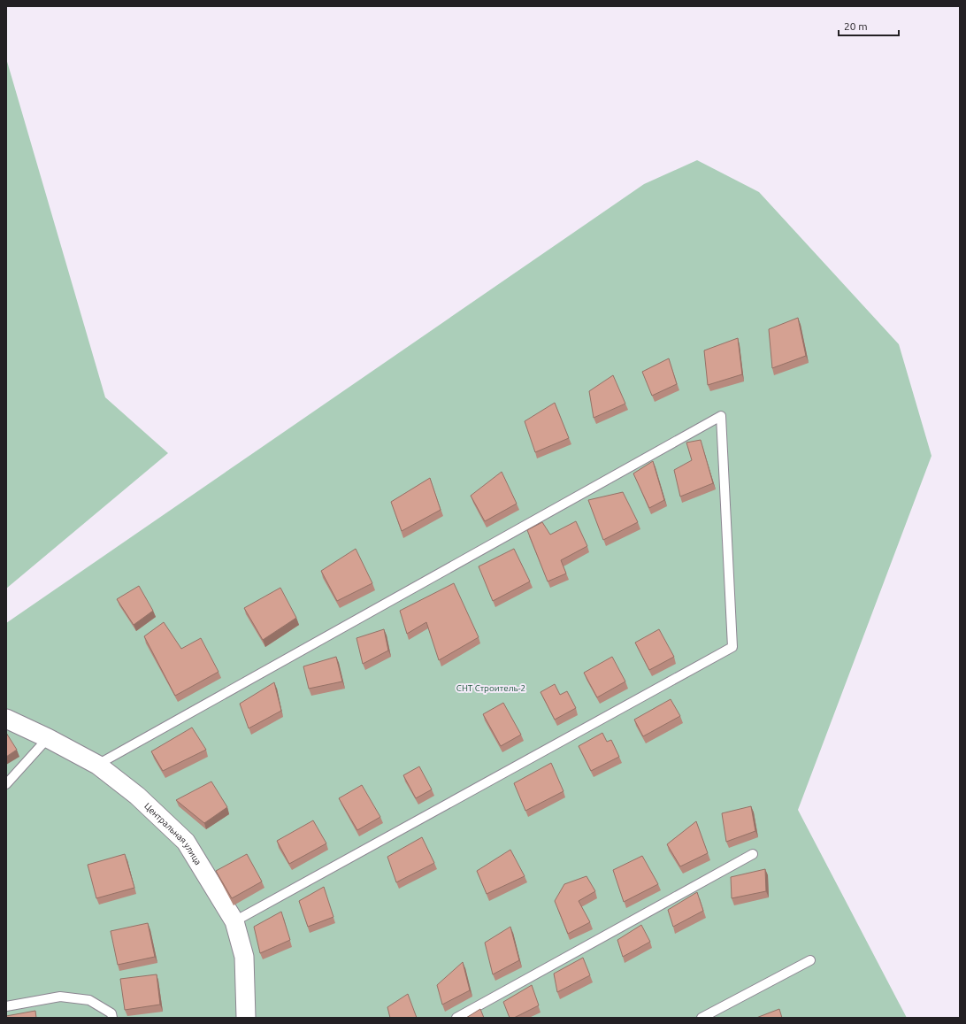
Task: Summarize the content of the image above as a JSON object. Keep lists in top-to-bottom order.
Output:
{
  "streets": {
    "street": ["Центральная улица"]
  },
  "parks": ["СНТ Строитель-2"],
  "scale_bar": "20 m"
}
